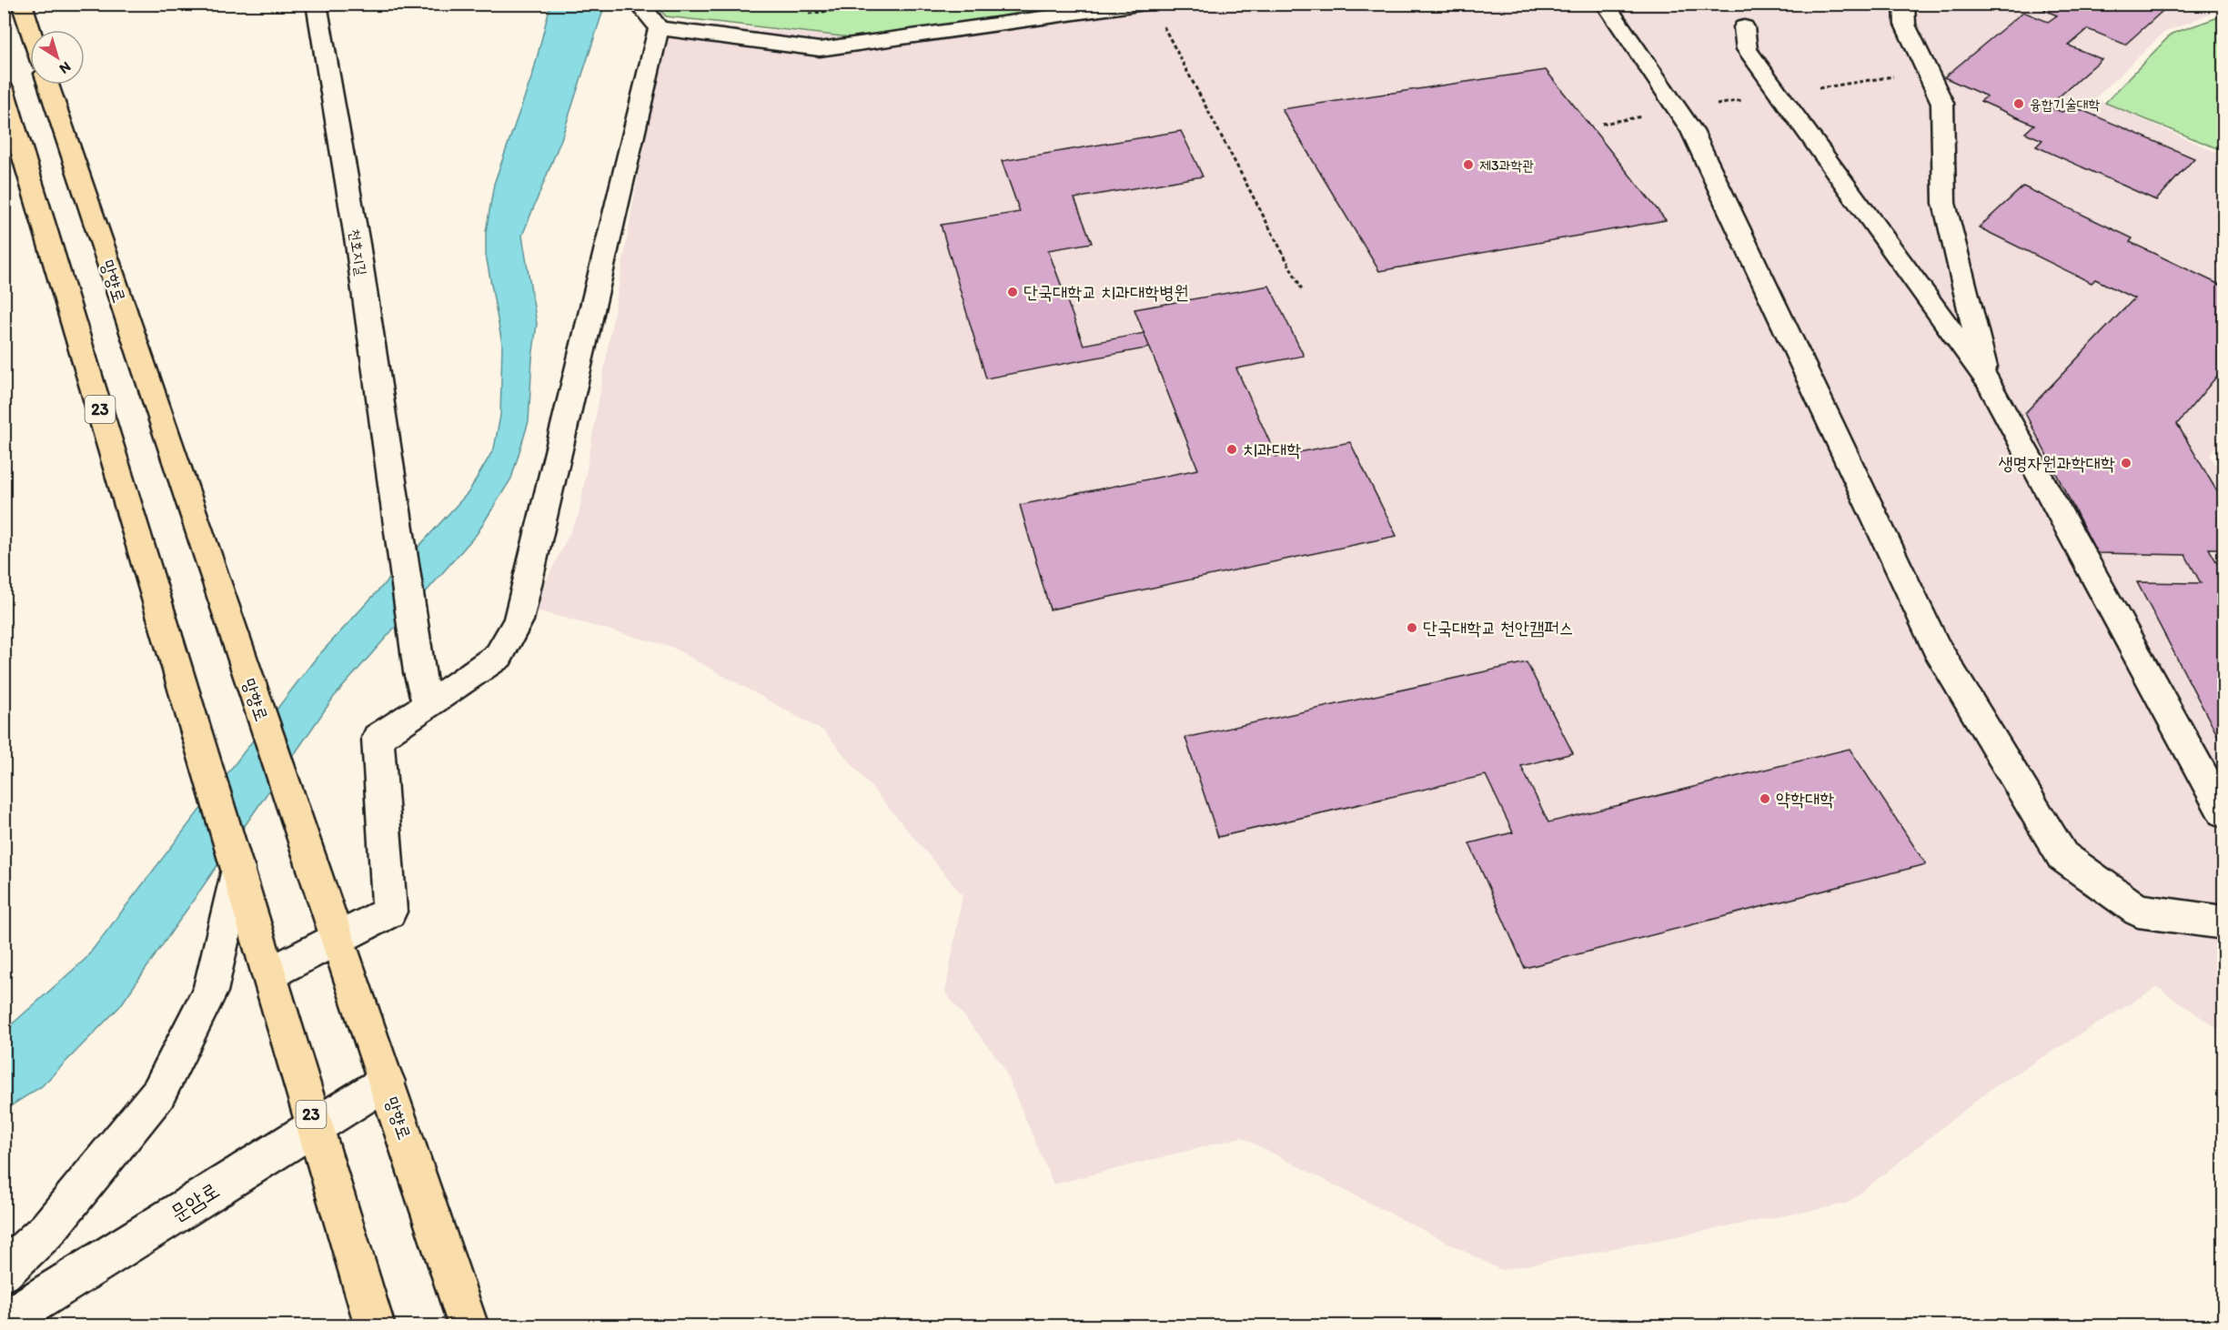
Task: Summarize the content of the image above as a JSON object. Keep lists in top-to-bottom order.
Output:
{
  "streets": {
    "main road": ["망향로", "23"],
    "street": ["천호지길", "문암로"]
  },
  "crossings": [
    ["망향로", "문암로"],
    ["23", "문암로"]
  ],
  "places": [
    "융합기술대학",
    "제3과학관",
    "단국대학교 치과대학병원",
    "치과대학",
    "생명자원과학대학",
    "단국대학교 천안캠퍼스",
    "약학대학"
  ],
  "north": "bottom right"
}
